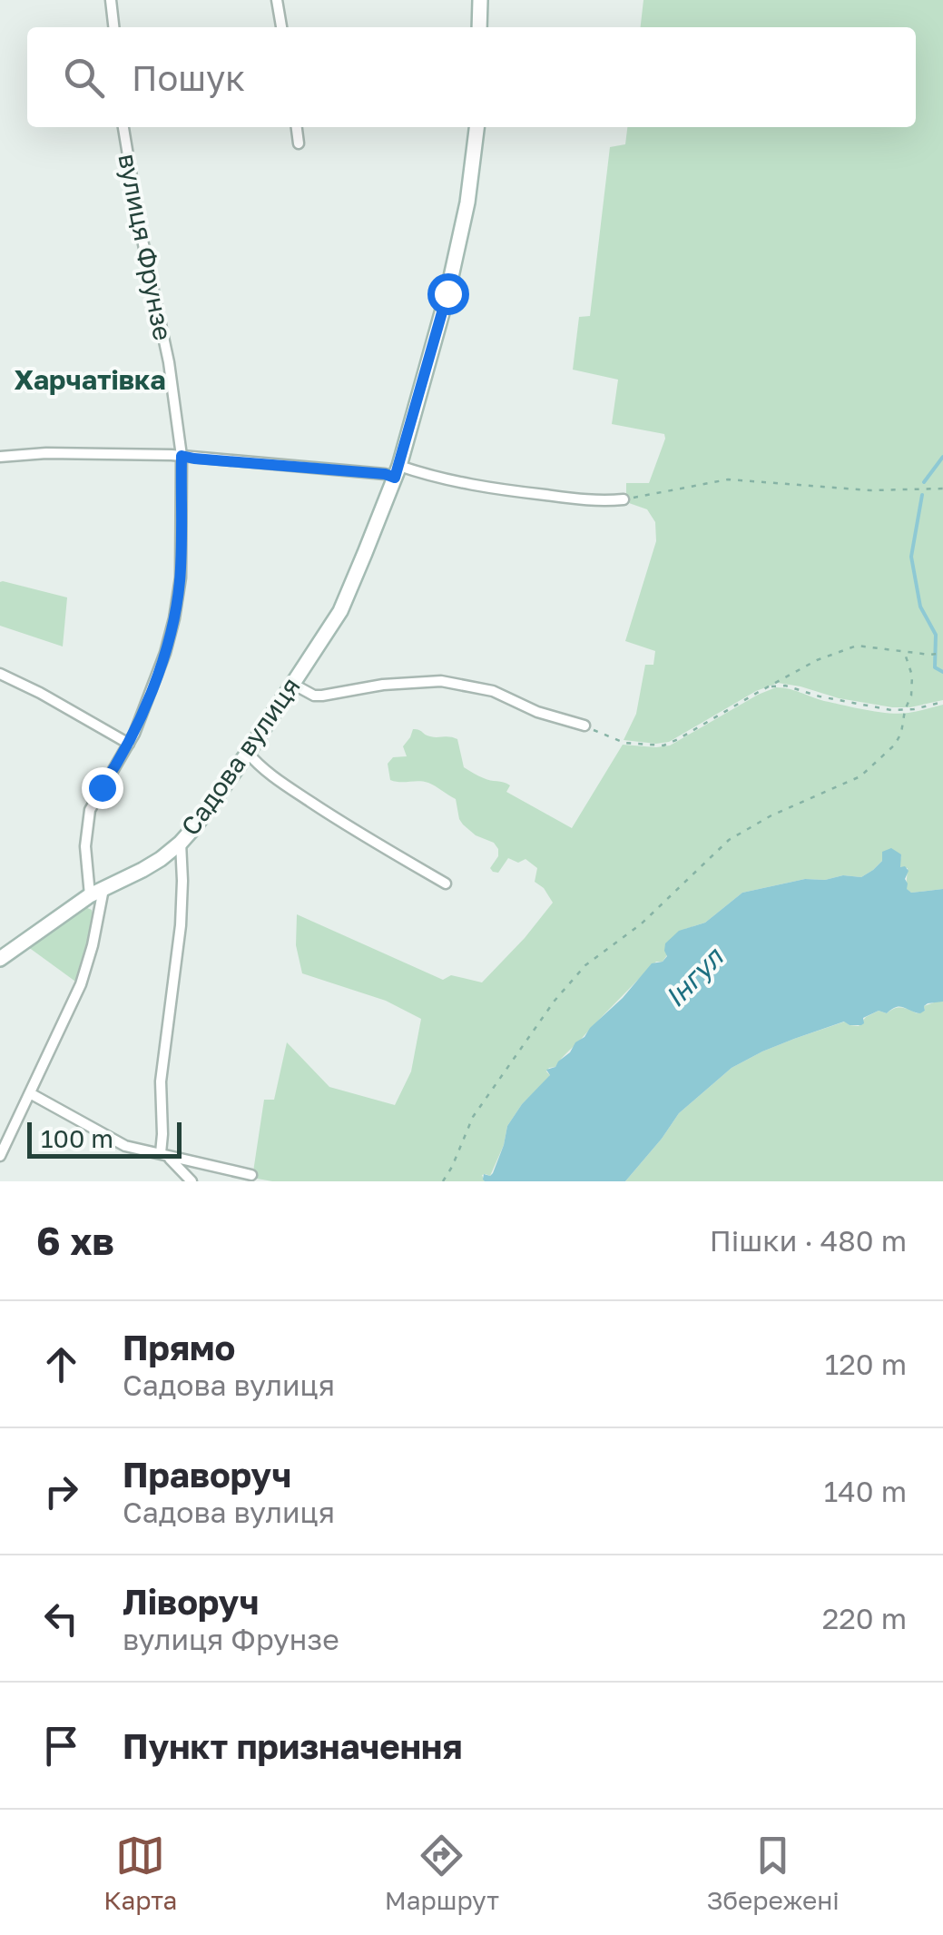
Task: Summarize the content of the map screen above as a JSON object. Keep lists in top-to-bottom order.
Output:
{
  "streets": {
    "street": ["вулиця Фрунзе", "Садова вулиця"]
  },
  "crossings": [
    ["вулиця Фрунзе", "Садова вулиця"]
  ],
  "districts": ["Харчатівка"],
  "water": ["Інгул"],
  "scale_bar": "100 m",
  "page": {
    "search": "Пошук",
    "scale": "100 m",
    "heading": ["6 хв", "Пішки · 480 m"],
    "list": [
      ["Прямо", "Садова вулиця", "120 m"],
      ["Праворуч", "Садова вулиця", "140 m"],
      ["Ліворуч", "вулиця Фрунзе", "220 m"],
      "Пункт призначення"
    ],
    "nav": ["Карта", "Маршрут", "Збережені"]
  }
}
